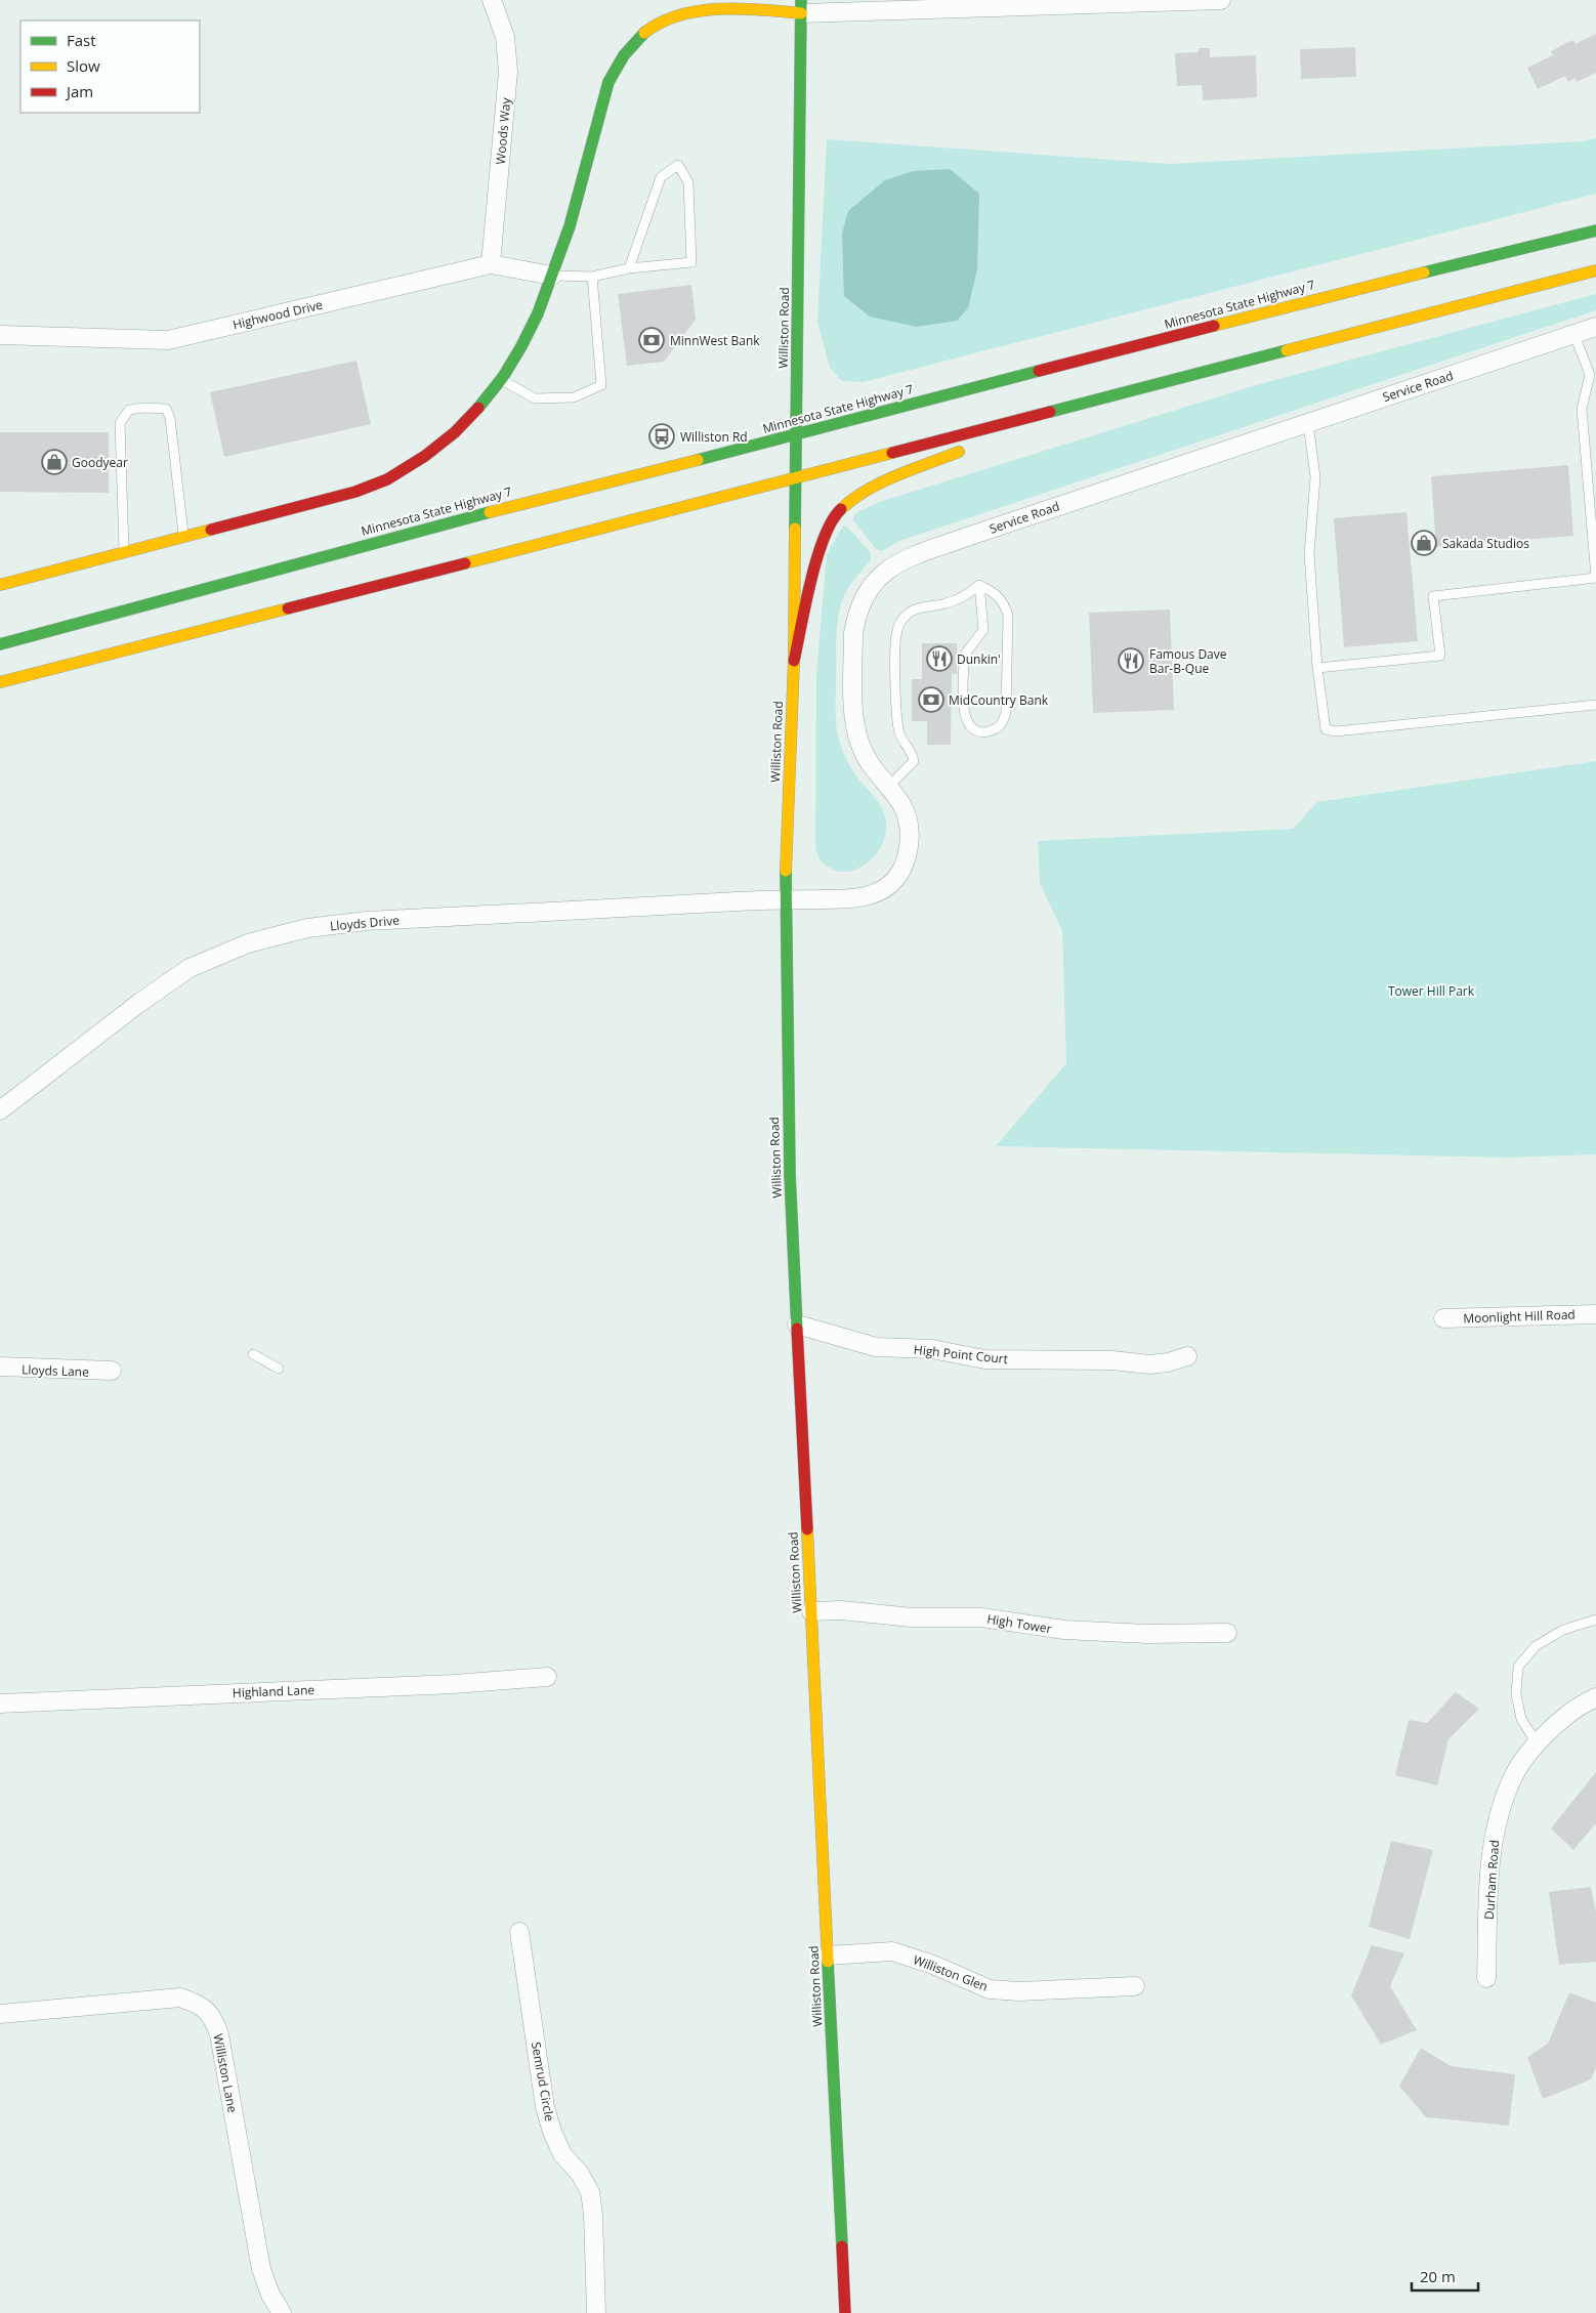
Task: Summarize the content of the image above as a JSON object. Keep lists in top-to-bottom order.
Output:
{
  "streets": {
    "main road": ["Minnesota State Highway 7", "Williston Road"],
    "street": [
      "Woods Way",
      "Highwood Drive",
      "Service Road",
      "Lloyds Drive",
      "Moonlight Hill Road",
      "High Point Court",
      "Lloyds Lane",
      "High Tower",
      "Highland Lane",
      "Durham Road",
      "Williston Glen",
      "Williston Lane",
      "Semrud Circle"
    ]
  },
  "crossings": [
    ["Woods Way", "Highwood Drive"],
    ["Minnesota State Highway 7", "Williston Road"],
    ["Williston Road", "Service Road"],
    ["Williston Road", "Lloyds Drive"],
    ["Williston Road", "High Point Court"],
    ["Williston Road", "High Tower"],
    ["Williston Road", "Williston Glen"],
    ["Service Road", "Lloyds Drive"]
  ],
  "parks": ["Tower Hill Park"],
  "places": {
    "bank": ["MinnWest Bank", "MidCountry Bank"],
    "bus stop": ["Williston Rd"],
    "shop": ["Goodyear", "Sakada Studios"],
    "restaurant": ["Dunkin'", "Famous Dave Bar-B-Que"]
  },
  "legend": ["Fast", "Slow", "Jam"],
  "scale_bar": "20 m"
}
